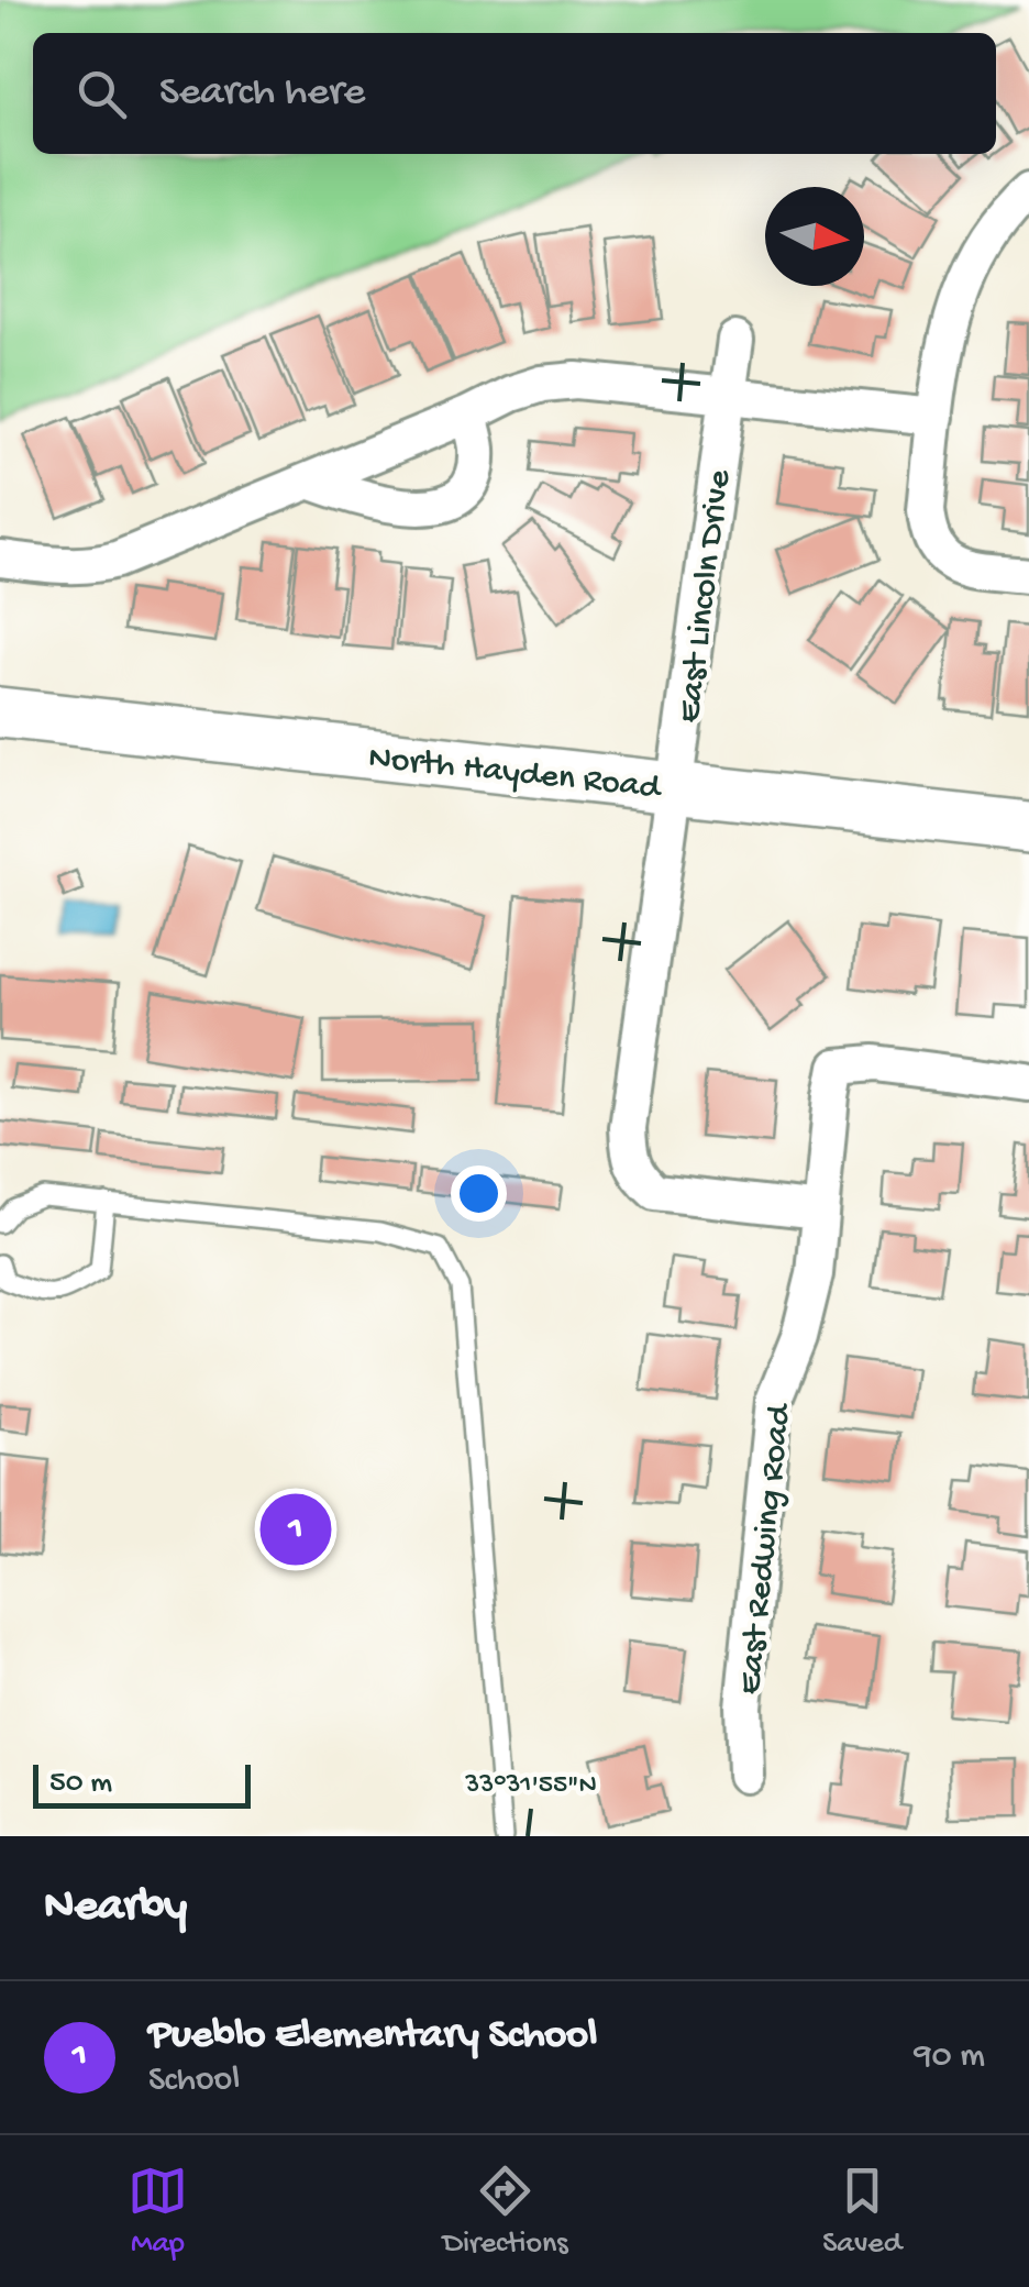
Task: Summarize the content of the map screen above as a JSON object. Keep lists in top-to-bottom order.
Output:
{
  "streets": {
    "main road": ["North Hayden Road"],
    "street": ["East Lincoln Drive", "East Redwing Road"]
  },
  "crossings": [
    ["East Lincoln Drive", "North Hayden Road"],
    ["East Lincoln Drive", "East Redwing Road"]
  ],
  "scale_bar": "50 m",
  "north": "right",
  "page": {
    "search": "Search here",
    "pins": "1",
    "scale": "50 m",
    "heading": "Nearby",
    "list": [
      {
        "mark": "1",
        "name": "Pueblo Elementary School",
        "note": "School",
        "value": "90 m"
      }
    ],
    "nav": ["Map", "Directions", "Saved"]
  },
  "coordinates": ["33°31'55\"N"]
}
